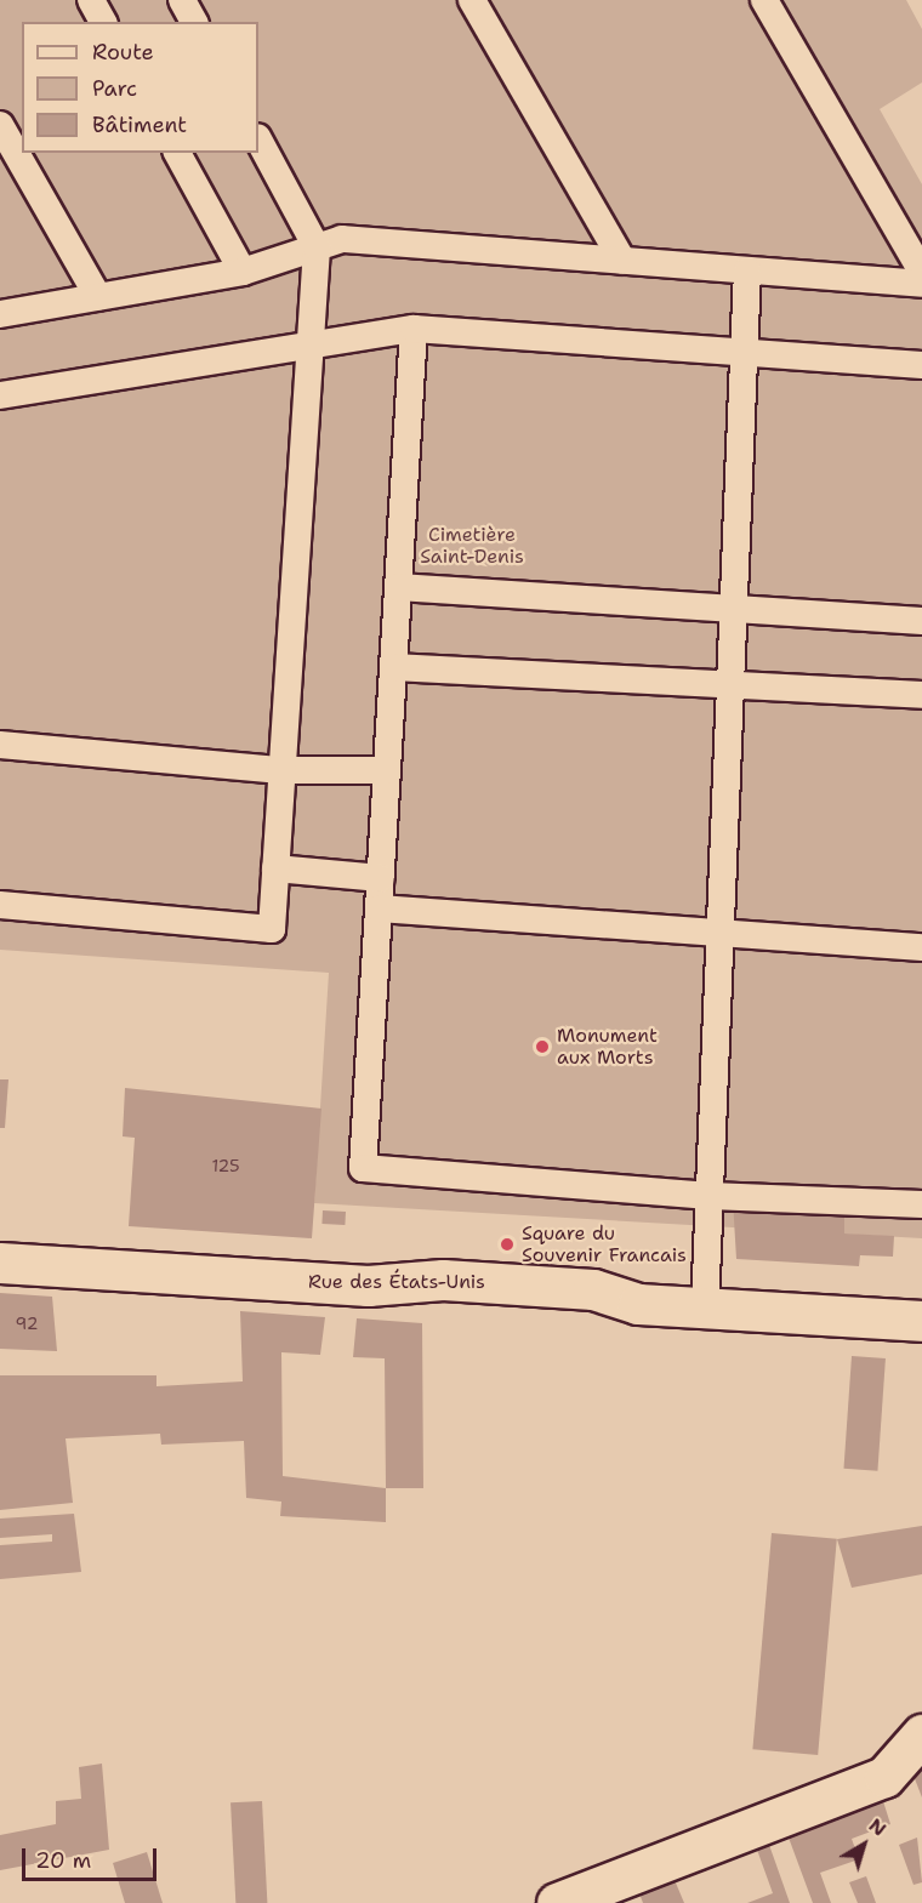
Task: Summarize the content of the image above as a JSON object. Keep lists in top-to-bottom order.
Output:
{
  "streets": {
    "street": ["Rue des États-Unis"]
  },
  "parks": ["Cimetière Saint-Denis"],
  "places": ["Monument aux Morts", "Square du Souvenir Francais"],
  "house_numbers": ["125", "92"],
  "legend": ["Route", "Parc", "Bâtiment"],
  "scale_bar": "20 m",
  "north": "top right"
}
